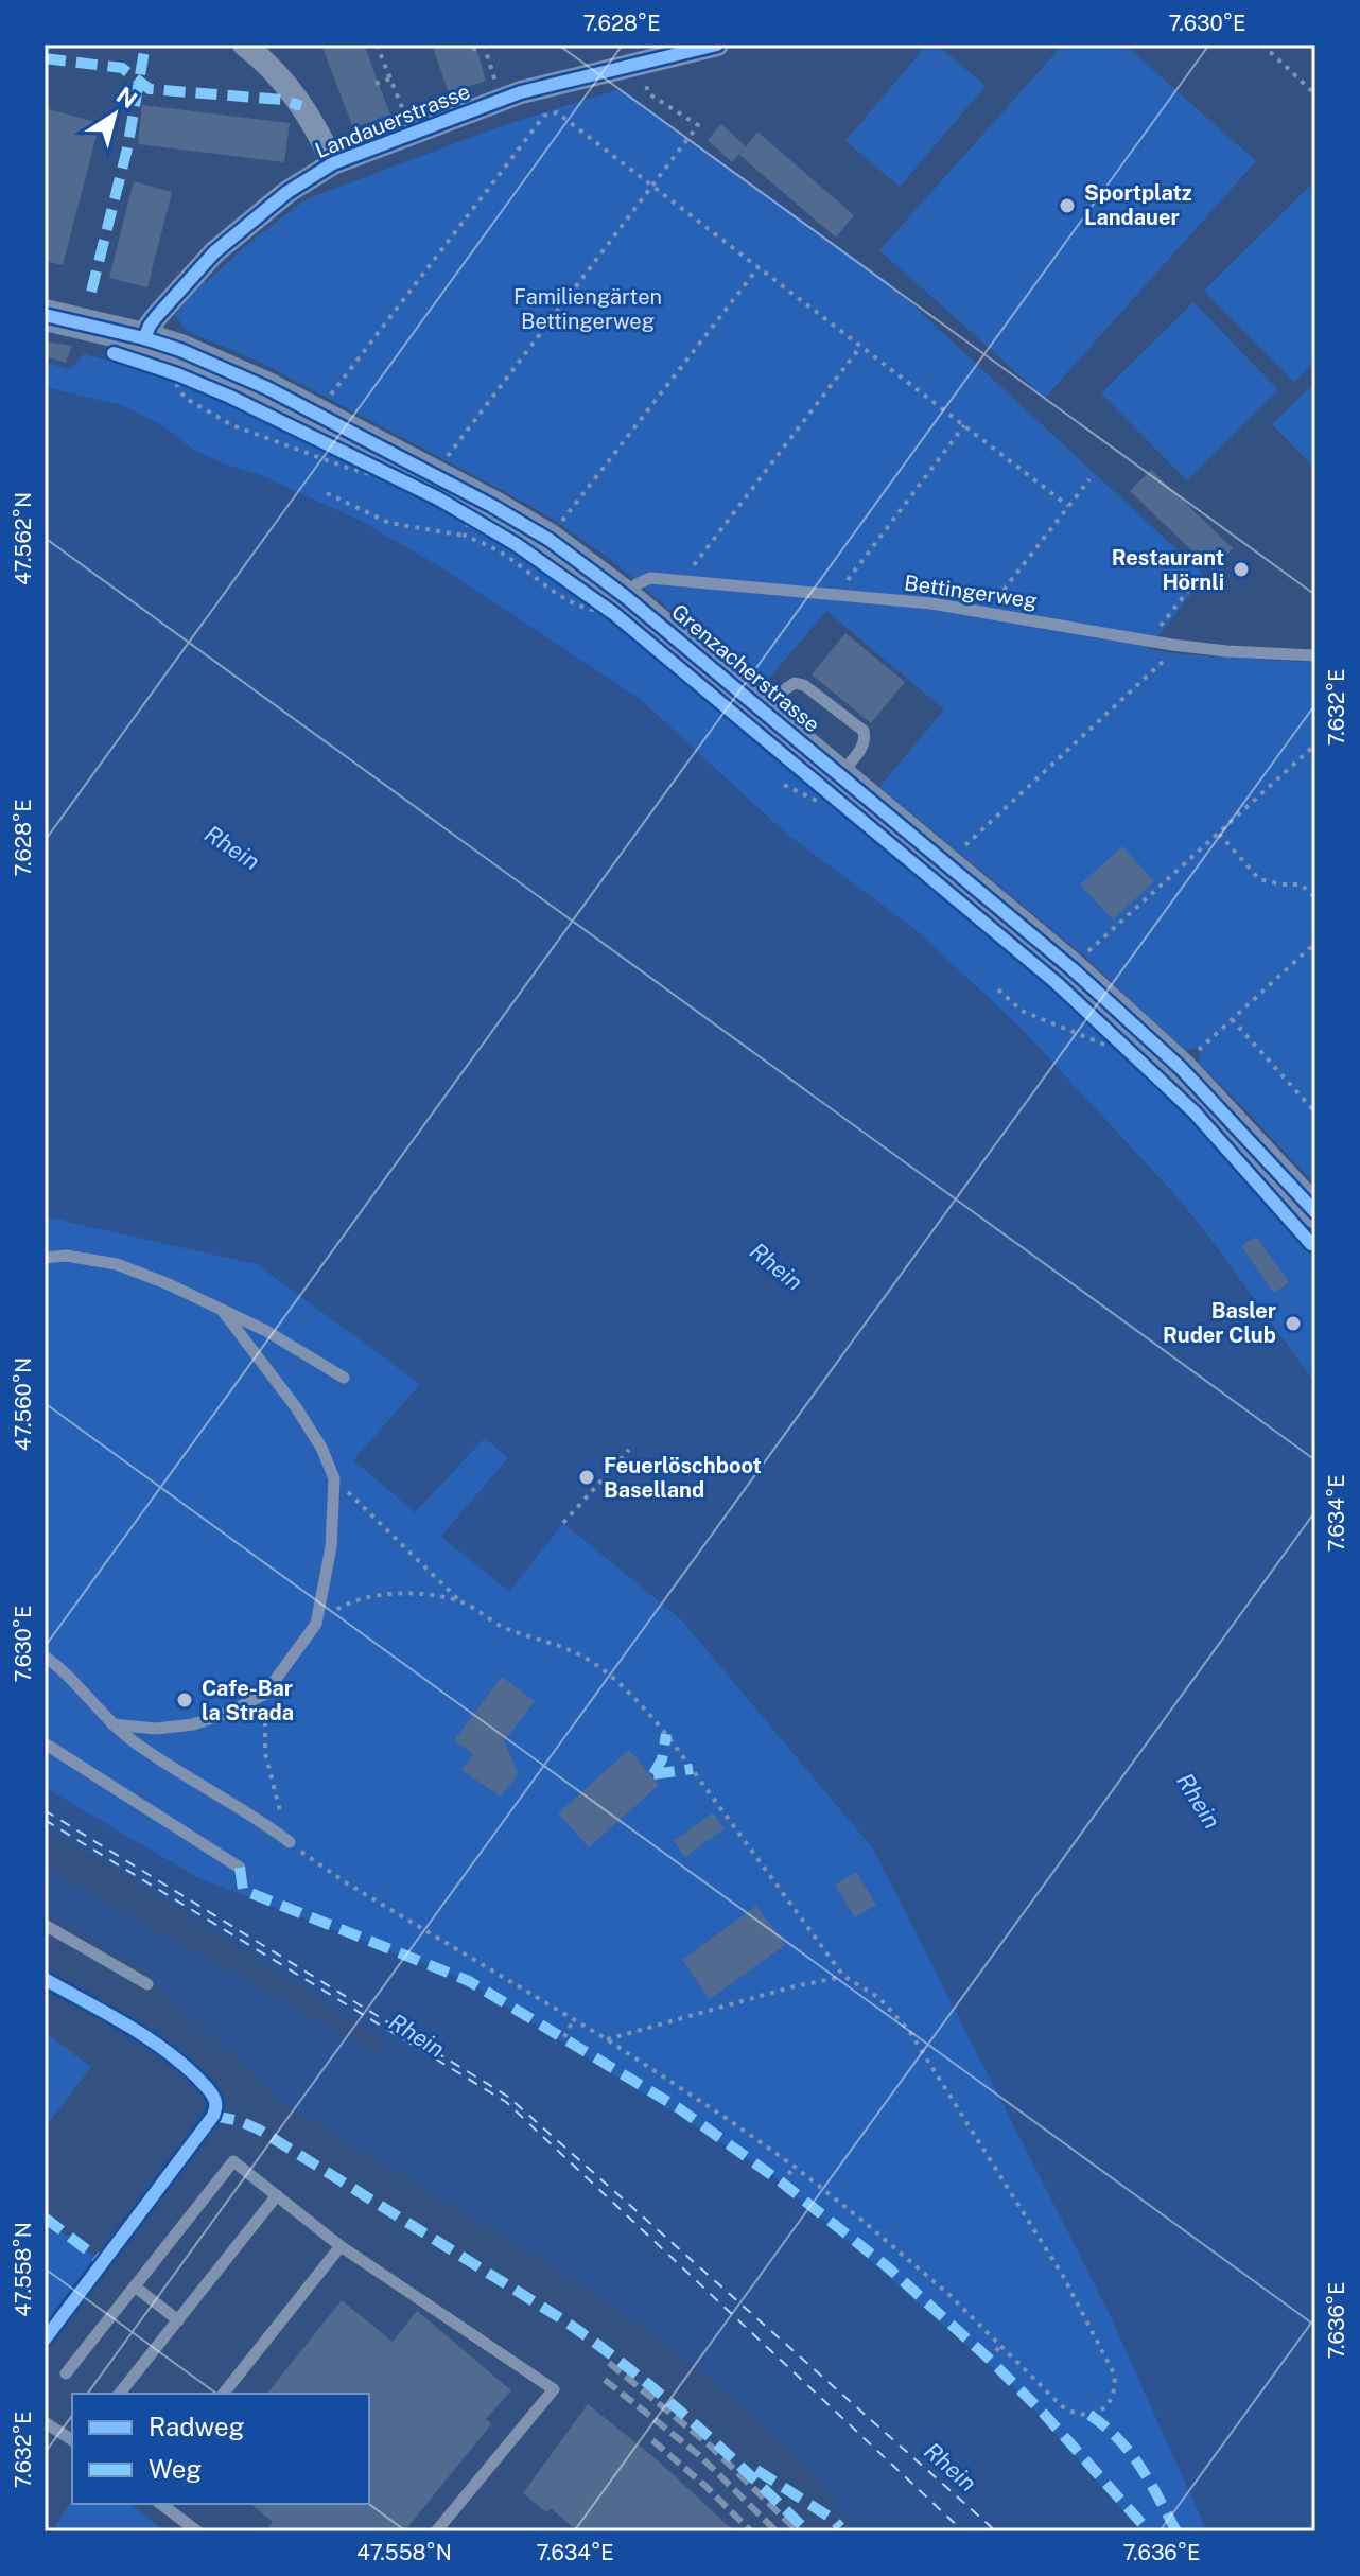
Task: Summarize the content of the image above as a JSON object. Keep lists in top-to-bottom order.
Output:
{
  "streets": {
    "main road": ["Grenzacherstrasse"],
    "street": ["Landauerstrasse"],
    "lane": ["Bettingerweg"]
  },
  "crossings": [
    ["Landauerstrasse", "Grenzacherstrasse"],
    ["Bettingerweg", "Grenzacherstrasse"]
  ],
  "water": ["Rhein"],
  "parks": ["Familiengärten Bettingerweg"],
  "places": [
    "Sportplatz Landauer",
    "Restaurant Hörnli",
    "Basler Ruder Club",
    "Feuerlöschboot Baselland",
    "Cafe-Bar la Strada"
  ],
  "legend": ["Radweg", "Weg"],
  "north": "top right",
  "coordinates": [
    "7.628°E",
    "7.630°E",
    "47.562°N",
    "7.632°E",
    "47.560°N",
    "7.634°E",
    "47.558°N",
    "7.636°E"
  ]
}
